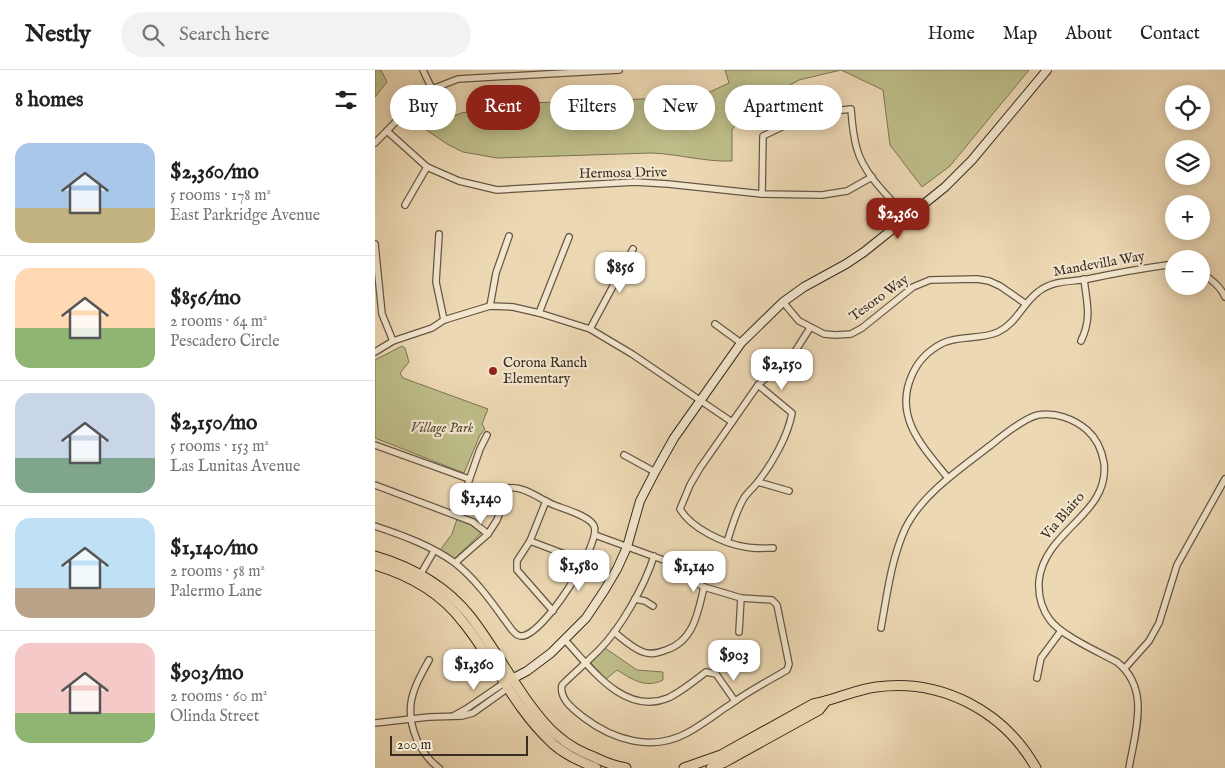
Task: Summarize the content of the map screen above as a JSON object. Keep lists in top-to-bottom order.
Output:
{
  "streets": {
    "street": [
      "Hermosa Drive",
      "Mandevilla Way",
      "Tesoro Way",
      "Via Blairo"
    ]
  },
  "crossings": [
    ["Mandevilla Way", "Tesoro Way"],
    ["Mandevilla Way", "Via Blairo"]
  ],
  "parks": ["Village Park"],
  "places": ["Corona Ranch Elementary"],
  "scale_bar": "200 m",
  "page": {
    "header": "Nestly",
    "search": "Search here",
    "nav": [
      "Home",
      "Map",
      "About",
      "Contact"
    ],
    "heading": "8 homes",
    "map_buttons": ["+", "−"],
    "chip": [
      "Buy",
      "Rent",
      "Filters",
      "New",
      "Apartment"
    ],
    "list": [
      {
        "name": "$2,360/mo",
        "note": "5 rooms · 178 m² · East Parkridge Avenue"
      },
      {
        "name": "$856/mo",
        "note": "2 rooms · 64 m² · Pescadero Circle"
      },
      {
        "name": "$2,150/mo",
        "note": "5 rooms · 153 m² · Las Lunitas Avenue"
      },
      {
        "name": "$1,140/mo",
        "note": "2 rooms · 58 m² · Palermo Lane"
      },
      {
        "name": "$903/mo",
        "note": "2 rooms · 60 m² · Olinda Street"
      }
    ],
    "price": [
      "$2,360",
      "$856",
      "$2,150",
      "$1,140",
      "$1,580",
      "$1,140",
      "$903",
      "$1,360"
    ],
    "scale": "200 m"
  }
}
